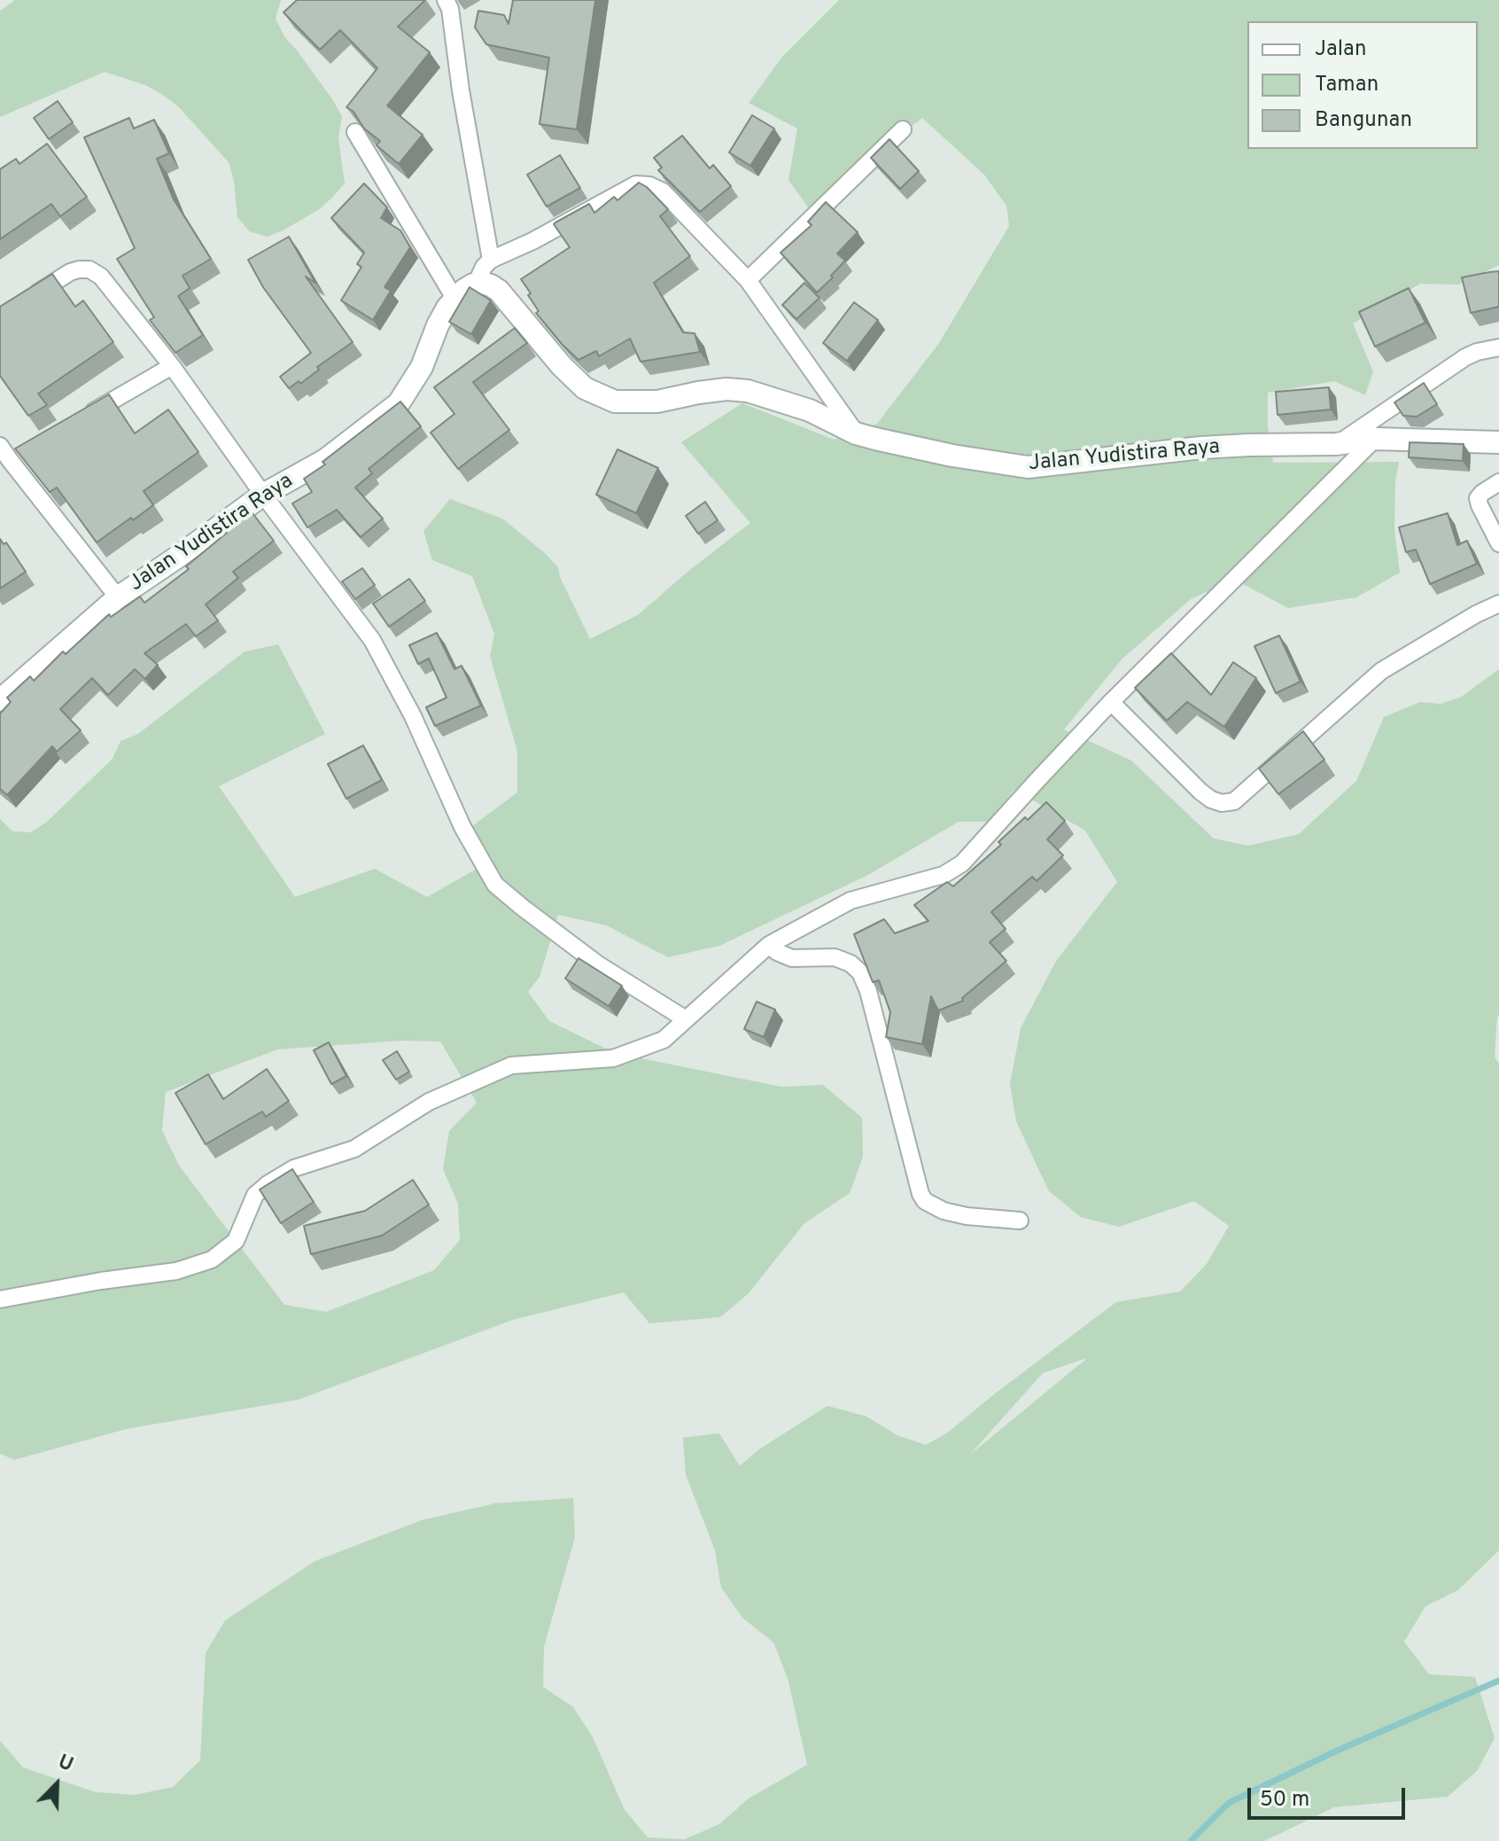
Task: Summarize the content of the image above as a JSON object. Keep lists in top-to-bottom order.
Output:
{
  "streets": {
    "street": ["Jalan Yudistira Raya"]
  },
  "legend": ["Jalan", "Taman", "Bangunan"],
  "scale_bar": "50 m",
  "north": "top right"
}
